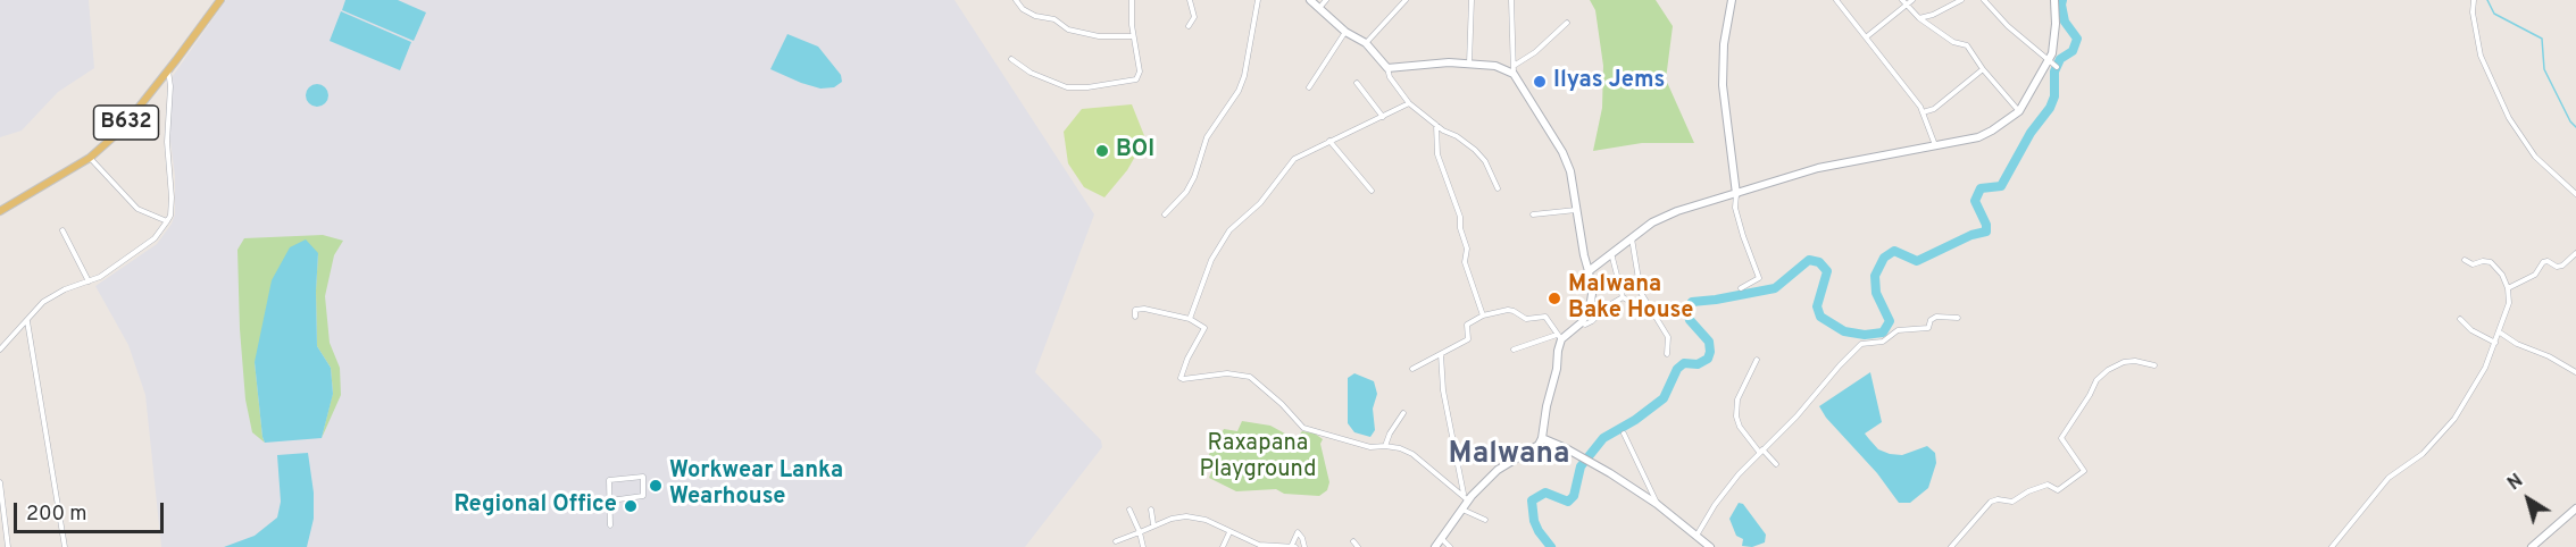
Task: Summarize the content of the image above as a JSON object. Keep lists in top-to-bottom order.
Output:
{
  "streets": {
    "main road": ["B632"]
  },
  "districts": ["Malwana"],
  "parks": ["Raxapana Playground"],
  "places": [
    "Ilyas Jems",
    "BOI",
    "Malwana Bake House",
    "Workwear Lanka Wearhouse",
    "Regional Office"
  ],
  "scale_bar": "200 m",
  "north": "top left"
}
